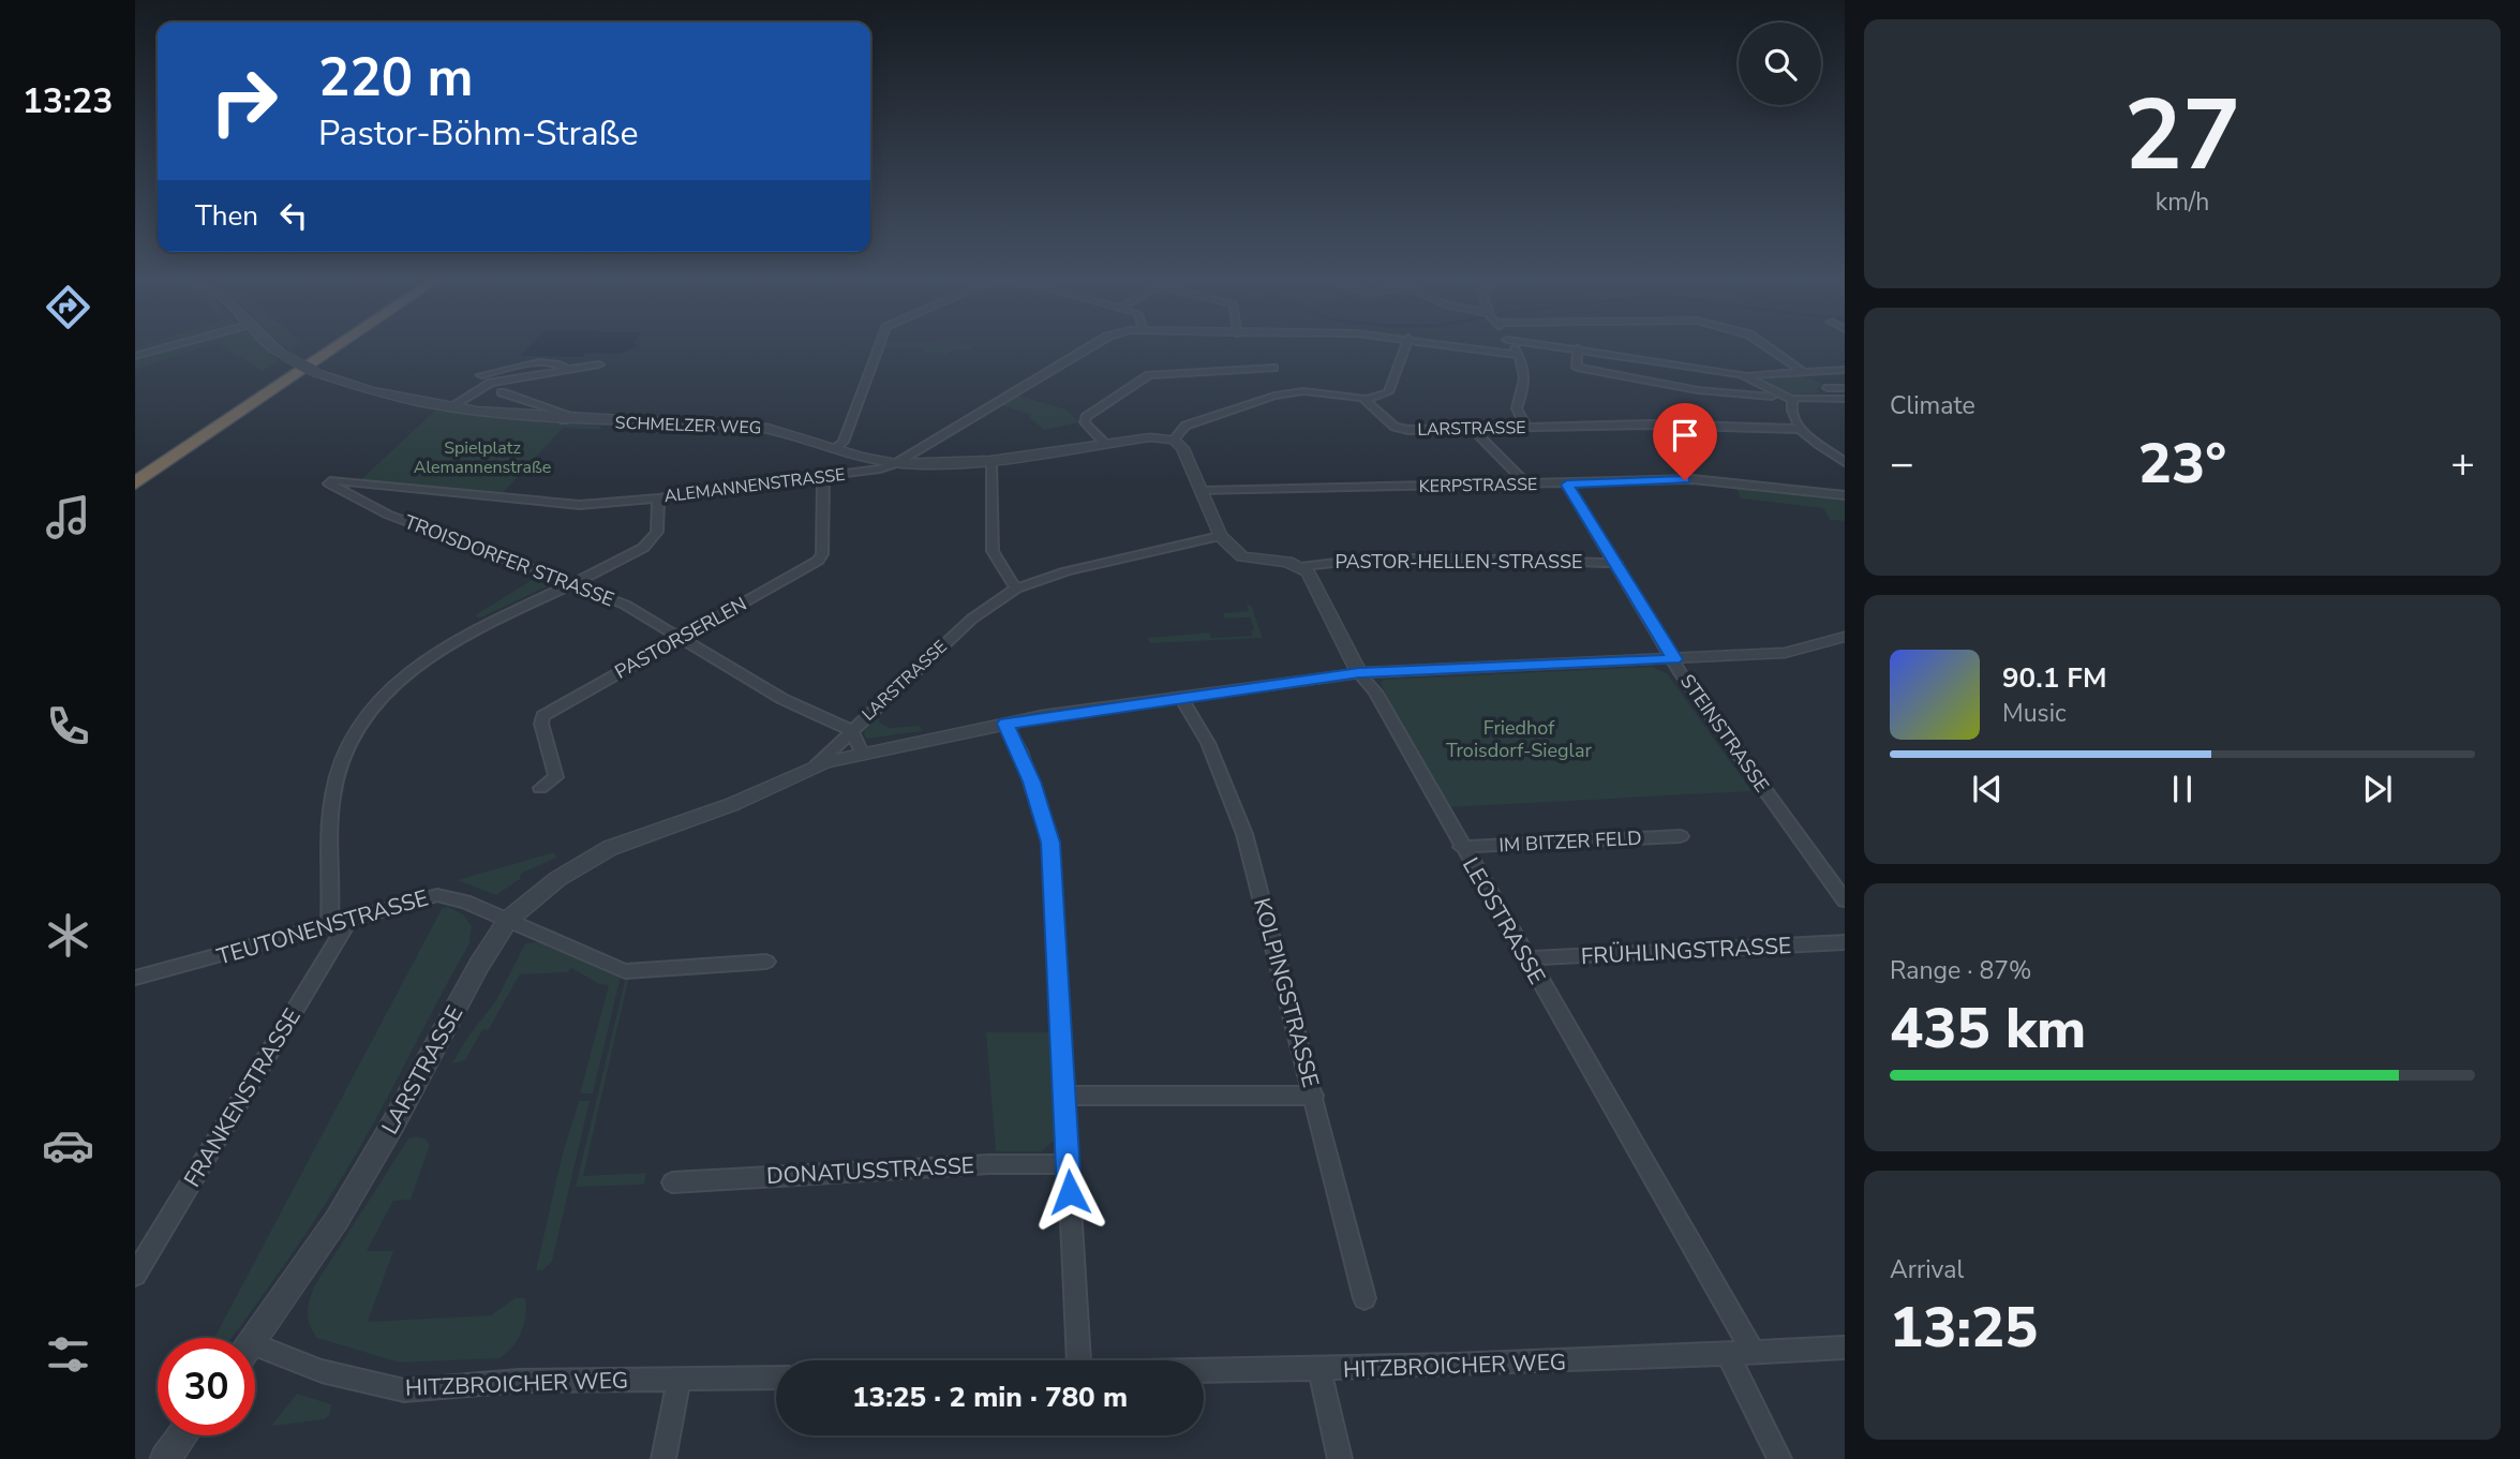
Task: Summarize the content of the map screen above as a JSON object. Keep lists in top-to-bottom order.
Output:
{
  "streets": {
    "street": [
      "SCHMELZER WEG",
      "LARSTRASSE",
      "ALEMANNENSTRASSE",
      "KERPSTRASSE",
      "TROISDORFER STRASSE",
      "PASTOR-HELLEN-STRASSE",
      "PASTORSERLEN",
      "STEINSTRASSE",
      "IM BITZER FELD",
      "LEOSTRASSE",
      "TEUTONENSTRASSE",
      "FRÜHLINGSTRASSE",
      "KOLPINGSTRASSE",
      "FRANKENSTRASSE",
      "DONATUSSTRASSE",
      "HITZBROICHER WEG"
    ]
  },
  "crossings": [
    ["SCHMELZER WEG", "ALEMANNENSTRASSE"],
    ["LARSTRASSE", "TROISDORFER STRASSE"],
    ["LARSTRASSE", "TEUTONENSTRASSE"],
    ["ALEMANNENSTRASSE", "TROISDORFER STRASSE"],
    ["ALEMANNENSTRASSE", "PASTORSERLEN"],
    ["KERPSTRASSE", "STEINSTRASSE"],
    ["TROISDORFER STRASSE", "PASTORSERLEN"],
    ["PASTOR-HELLEN-STRASSE", "STEINSTRASSE"],
    ["PASTOR-HELLEN-STRASSE", "LEOSTRASSE"],
    ["IM BITZER FELD", "LEOSTRASSE"],
    ["LEOSTRASSE", "FRÜHLINGSTRASSE"],
    ["LEOSTRASSE", "HITZBROICHER WEG"],
    ["TEUTONENSTRASSE", "FRANKENSTRASSE"]
  ],
  "parks": ["Spielplatz Alemannenstraße", "Friedhof Troisdorf-Sieglar"],
  "page": {
    "tabs": "13:23",
    "tile": [
      ["27", "km/h"],
      "Climate",
      ["Range · 87%", "435 km"],
      ["Arrival", "13:25"]
    ],
    "turn": ["220 m", "Pastor-Böhm-Straße"],
    "then": "Then",
    "heat": ["−", "23°", "+"],
    "song": ["90.1 FM", "Music"],
    "limit": "30",
    "trip": "13:25 · 2 min · 780 m"
  }
}
